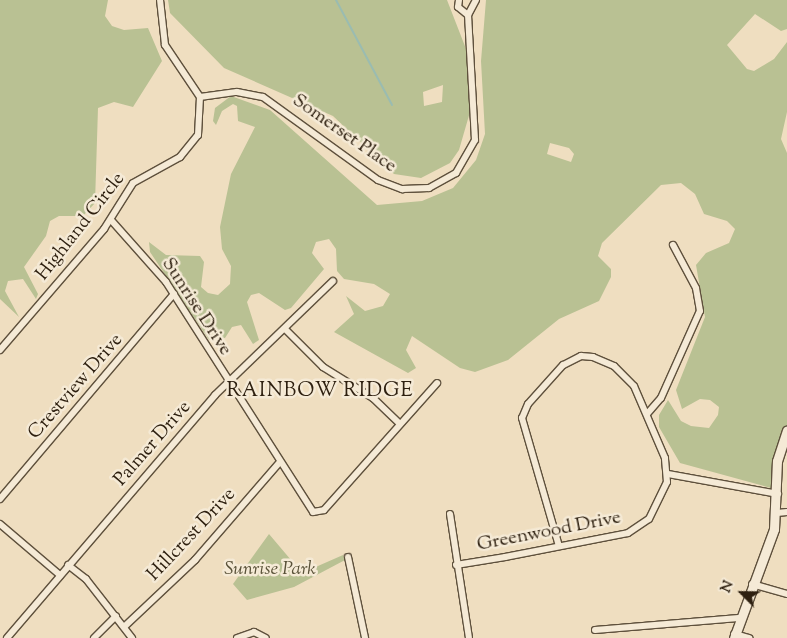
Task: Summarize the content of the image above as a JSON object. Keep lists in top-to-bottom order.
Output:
{
  "streets": {
    "street": [
      "Somerset Place",
      "Highland Circle",
      "Sunrise Drive",
      "Crestview Drive",
      "Palmer Drive",
      "Greenwood Drive",
      "Hillcrest Drive"
    ]
  },
  "crossings": [
    ["Somerset Place", "Highland Circle"],
    ["Highland Circle", "Sunrise Drive"],
    ["Sunrise Drive", "Crestview Drive"],
    ["Sunrise Drive", "Palmer Drive"],
    ["Sunrise Drive", "Hillcrest Drive"]
  ],
  "districts": ["RAINBOW RIDGE"],
  "parks": ["Sunrise Park"],
  "north": "top left"
}
